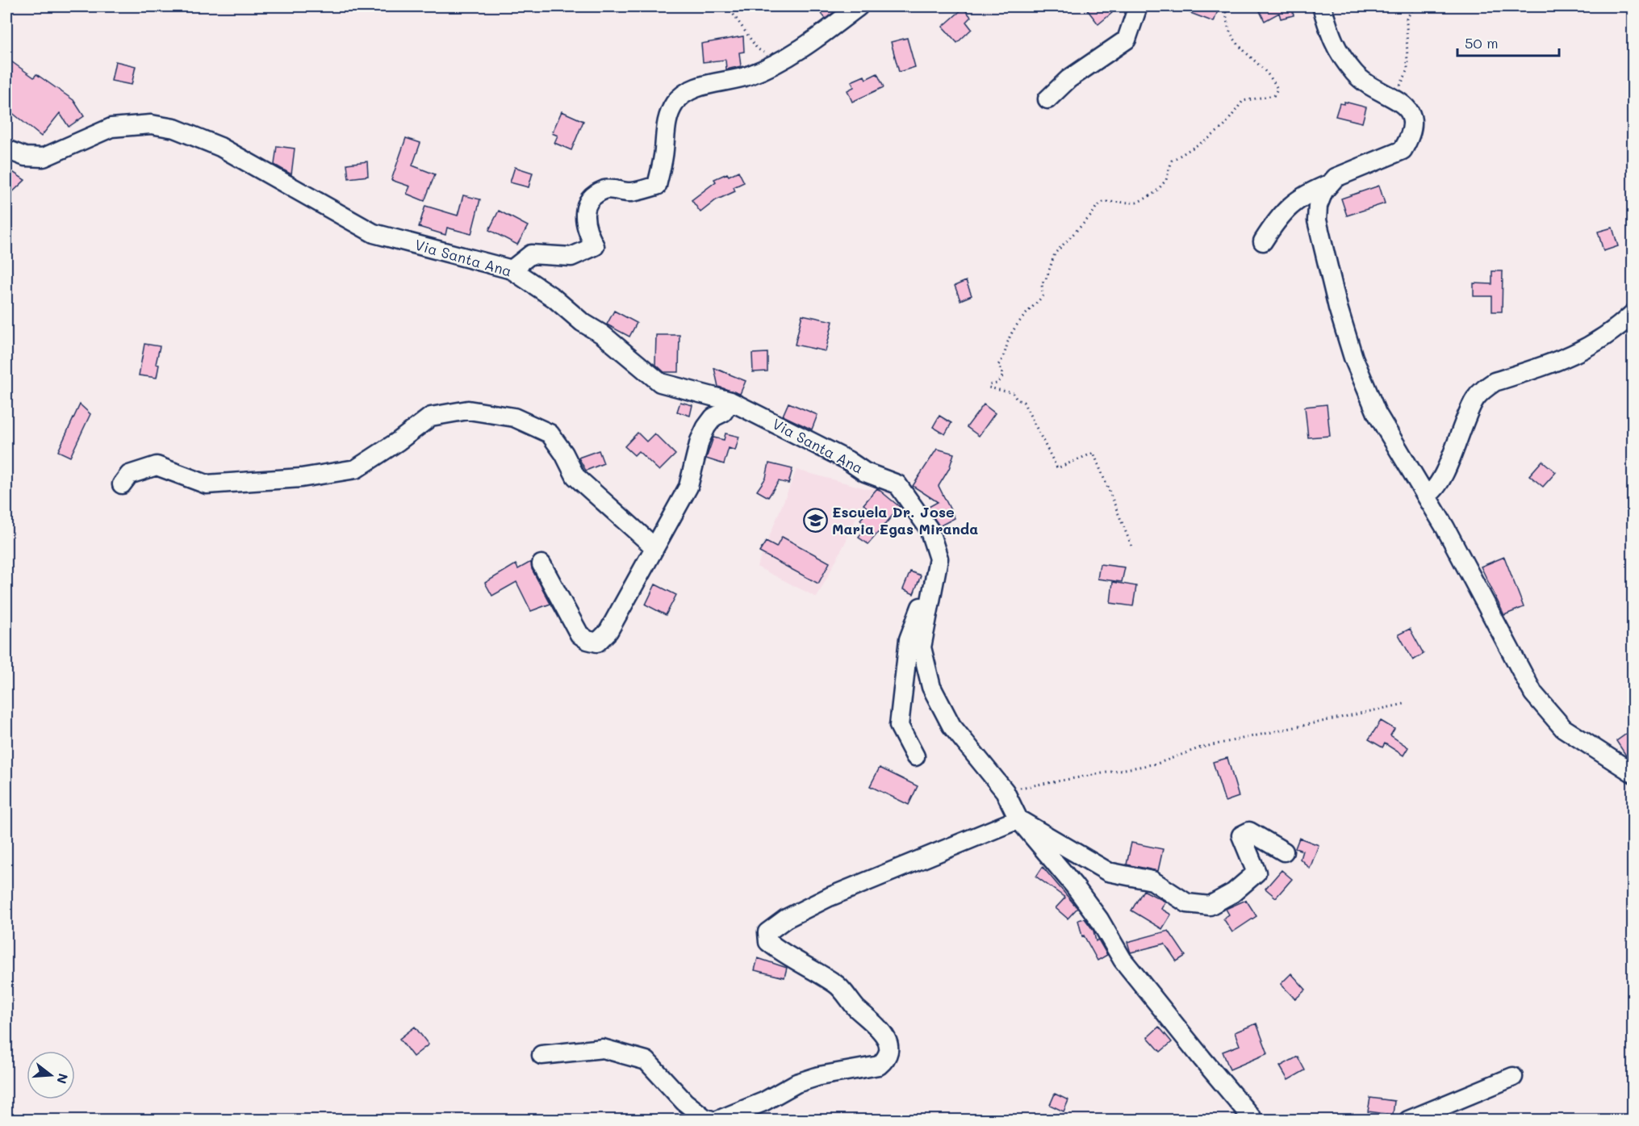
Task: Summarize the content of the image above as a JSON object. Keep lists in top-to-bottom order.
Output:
{
  "streets": {
    "street": ["Via Santa Ana"]
  },
  "places": {
    "school or university": ["Escuela Dr. Jose Maria Egas Miranda"]
  },
  "scale_bar": "50 m",
  "north": "right"
}
